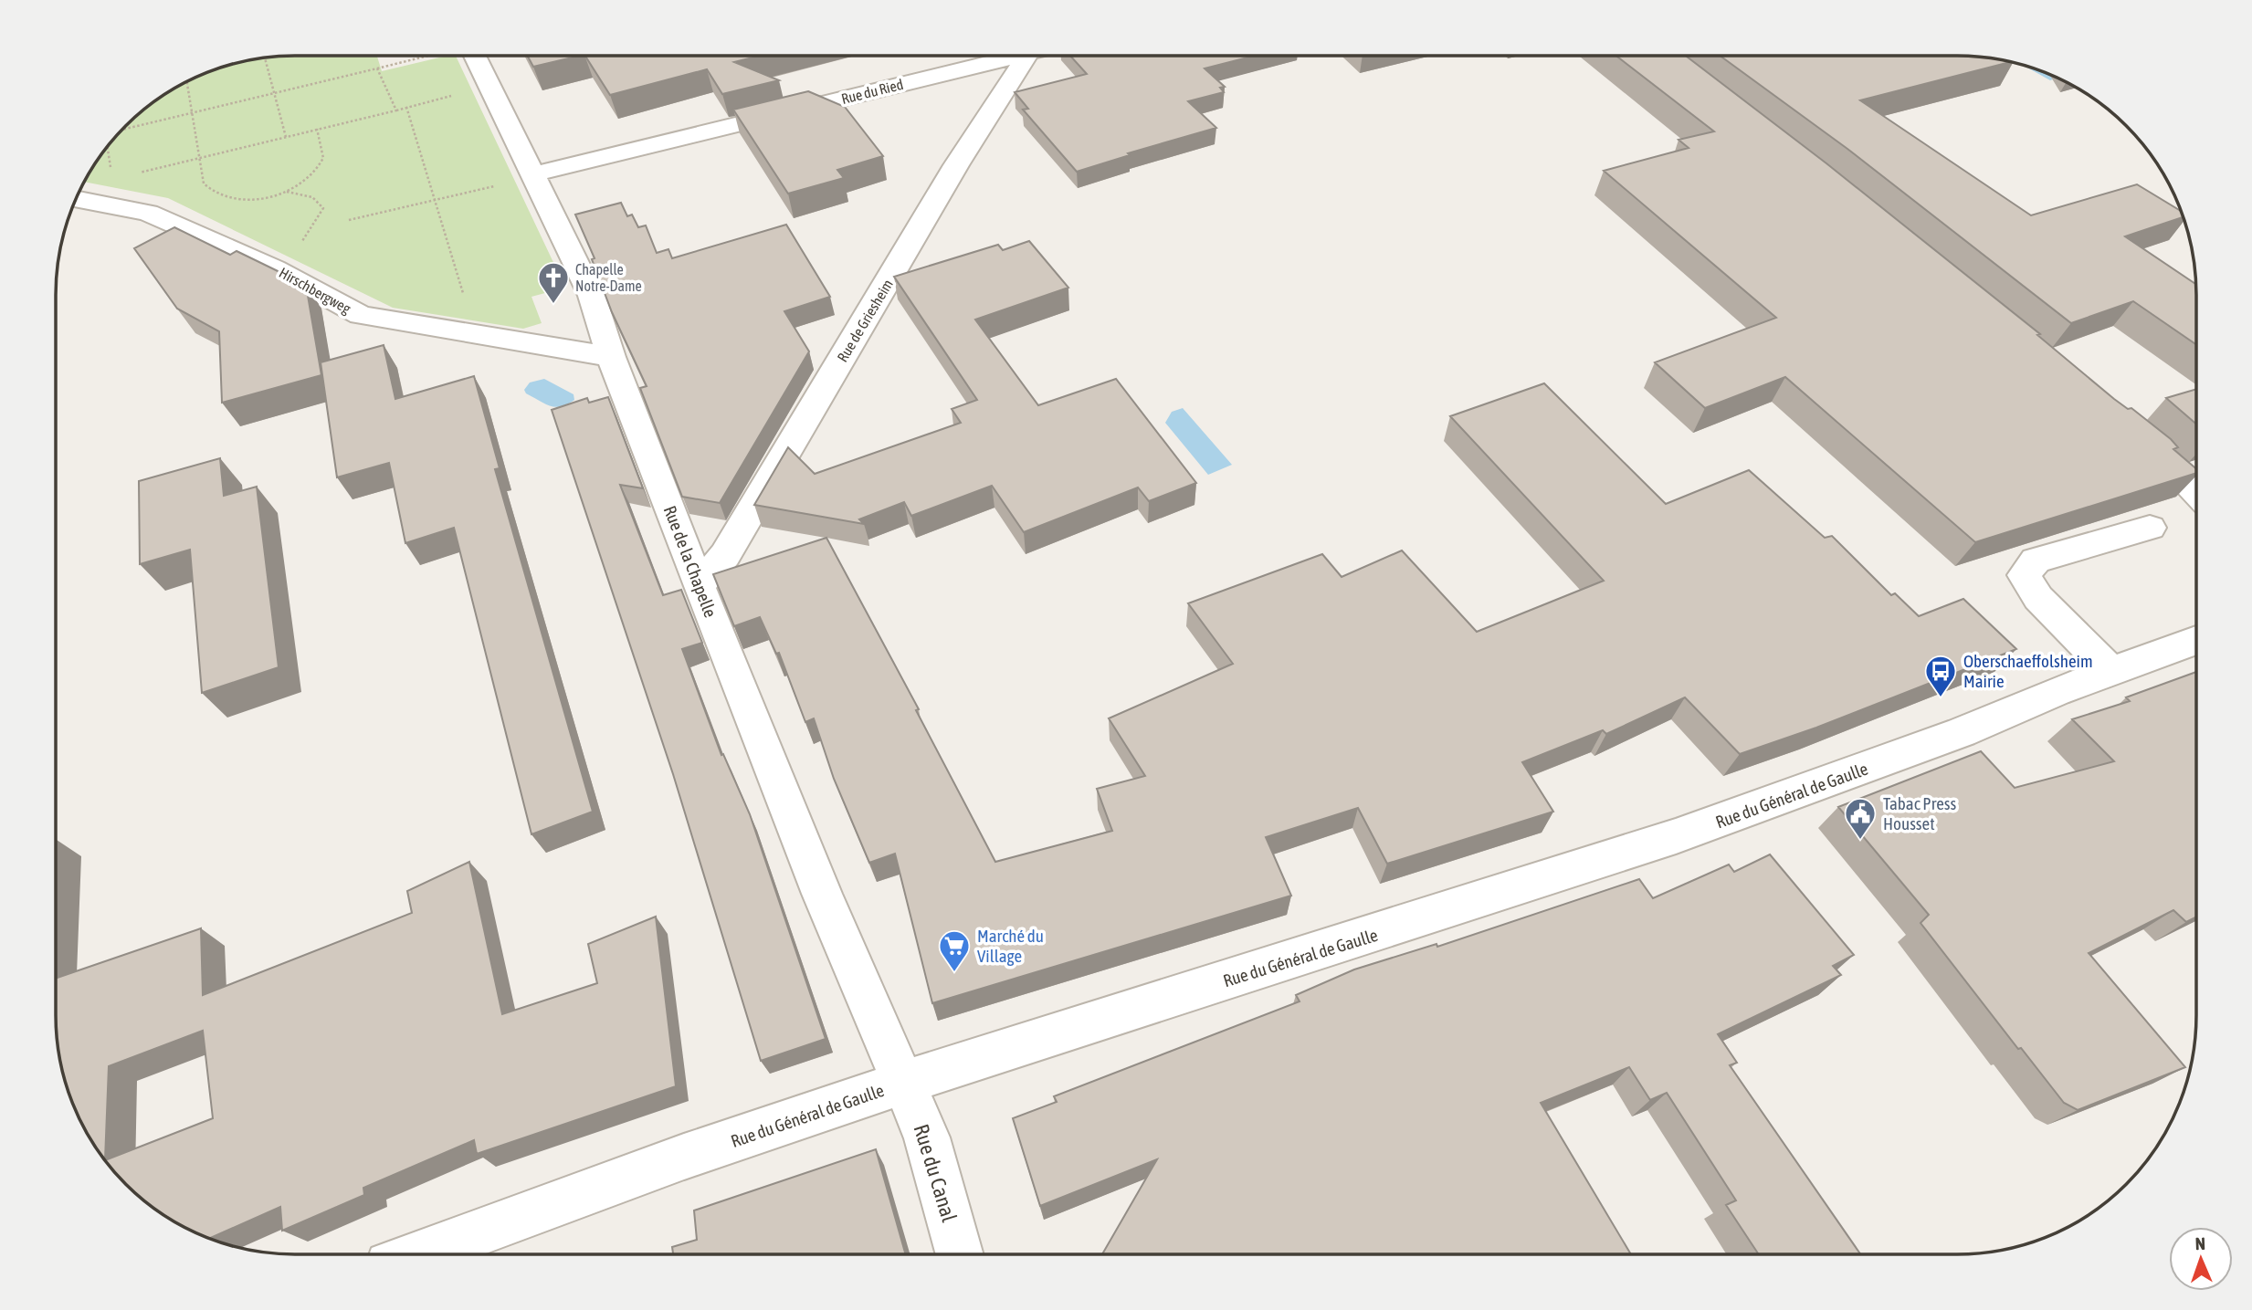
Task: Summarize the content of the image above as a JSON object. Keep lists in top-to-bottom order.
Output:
{
  "streets": {
    "street": [
      "Rue du Ried",
      "Hirschbergweg",
      "Rue de Griesheim",
      "Rue de la Chapelle",
      "Rue du Général de Gaulle",
      "Rue du Canal"
    ]
  },
  "crossings": [
    ["Rue du Ried", "Rue de la Chapelle"],
    ["Hirschbergweg", "Rue de la Chapelle"],
    ["Rue de Griesheim", "Rue de la Chapelle"],
    ["Rue de la Chapelle", "Rue du Général de Gaulle"],
    ["Rue de la Chapelle", "Rue du Canal"],
    ["Rue du Général de Gaulle", "Rue du Canal"]
  ],
  "places": {
    "church": ["Chapelle Notre-Dame"],
    "bus stop": ["Oberschaeffolsheim Mairie"],
    "public building": ["Tabac Press Housset"],
    "supermarket": ["Marché du Village"]
  },
  "north": "top"
}
